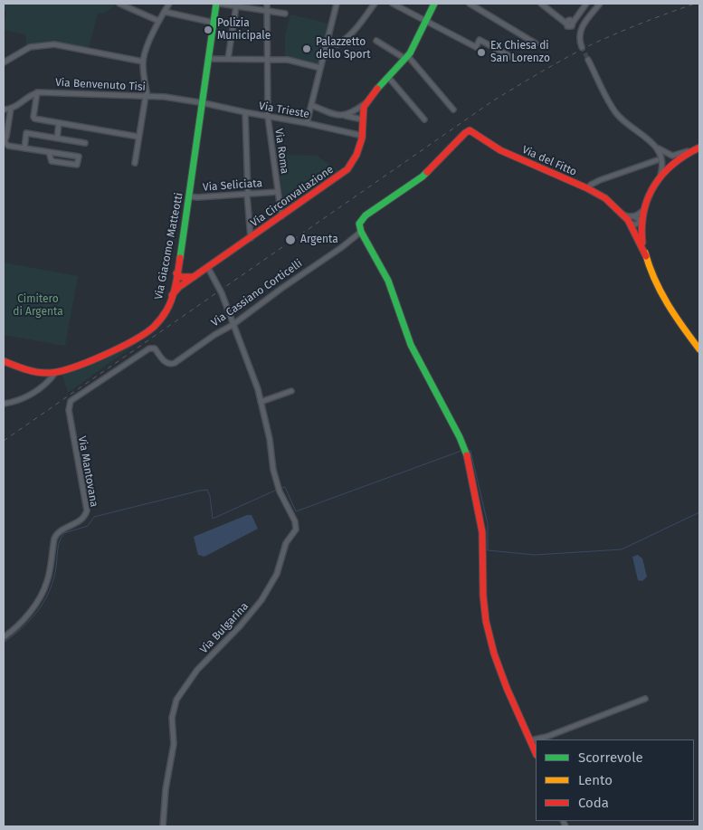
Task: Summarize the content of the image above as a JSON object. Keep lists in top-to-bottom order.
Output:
{
  "streets": {
    "street": [
      "Via Benvenuto Tisi",
      "Via Trieste",
      "Via Roma",
      "Via del Fitto",
      "Via Seliciata",
      "Via Circonvallazione",
      "Via Giacomo Matteotti",
      "Via Cassiano Corticelli",
      "Via Mantovana",
      "Via Bulgarina"
    ]
  },
  "crossings": [
    ["Via Benvenuto Tisi", "Via Trieste"],
    ["Via Benvenuto Tisi", "Via Giacomo Matteotti"],
    ["Via Trieste", "Via Roma"],
    ["Via Trieste", "Via Circonvallazione"],
    ["Via Trieste", "Via Giacomo Matteotti"],
    ["Via Roma", "Via Seliciata"],
    ["Via Roma", "Via Circonvallazione"],
    ["Via del Fitto", "Via Cassiano Corticelli"],
    ["Via Seliciata", "Via Giacomo Matteotti"],
    ["Via Circonvallazione", "Via Giacomo Matteotti"],
    ["Via Circonvallazione", "Via Bulgarina"],
    ["Via Cassiano Corticelli", "Via Mantovana"],
    ["Via Cassiano Corticelli", "Via Bulgarina"]
  ],
  "parks": ["Cimitero di Argenta"],
  "places": [
    "Polizia Municipale",
    "Palazzetto dello Sport",
    "Ex Chiesa di San Lorenzo",
    "Argenta"
  ],
  "legend": ["Scorrevole", "Lento", "Coda"]
}
